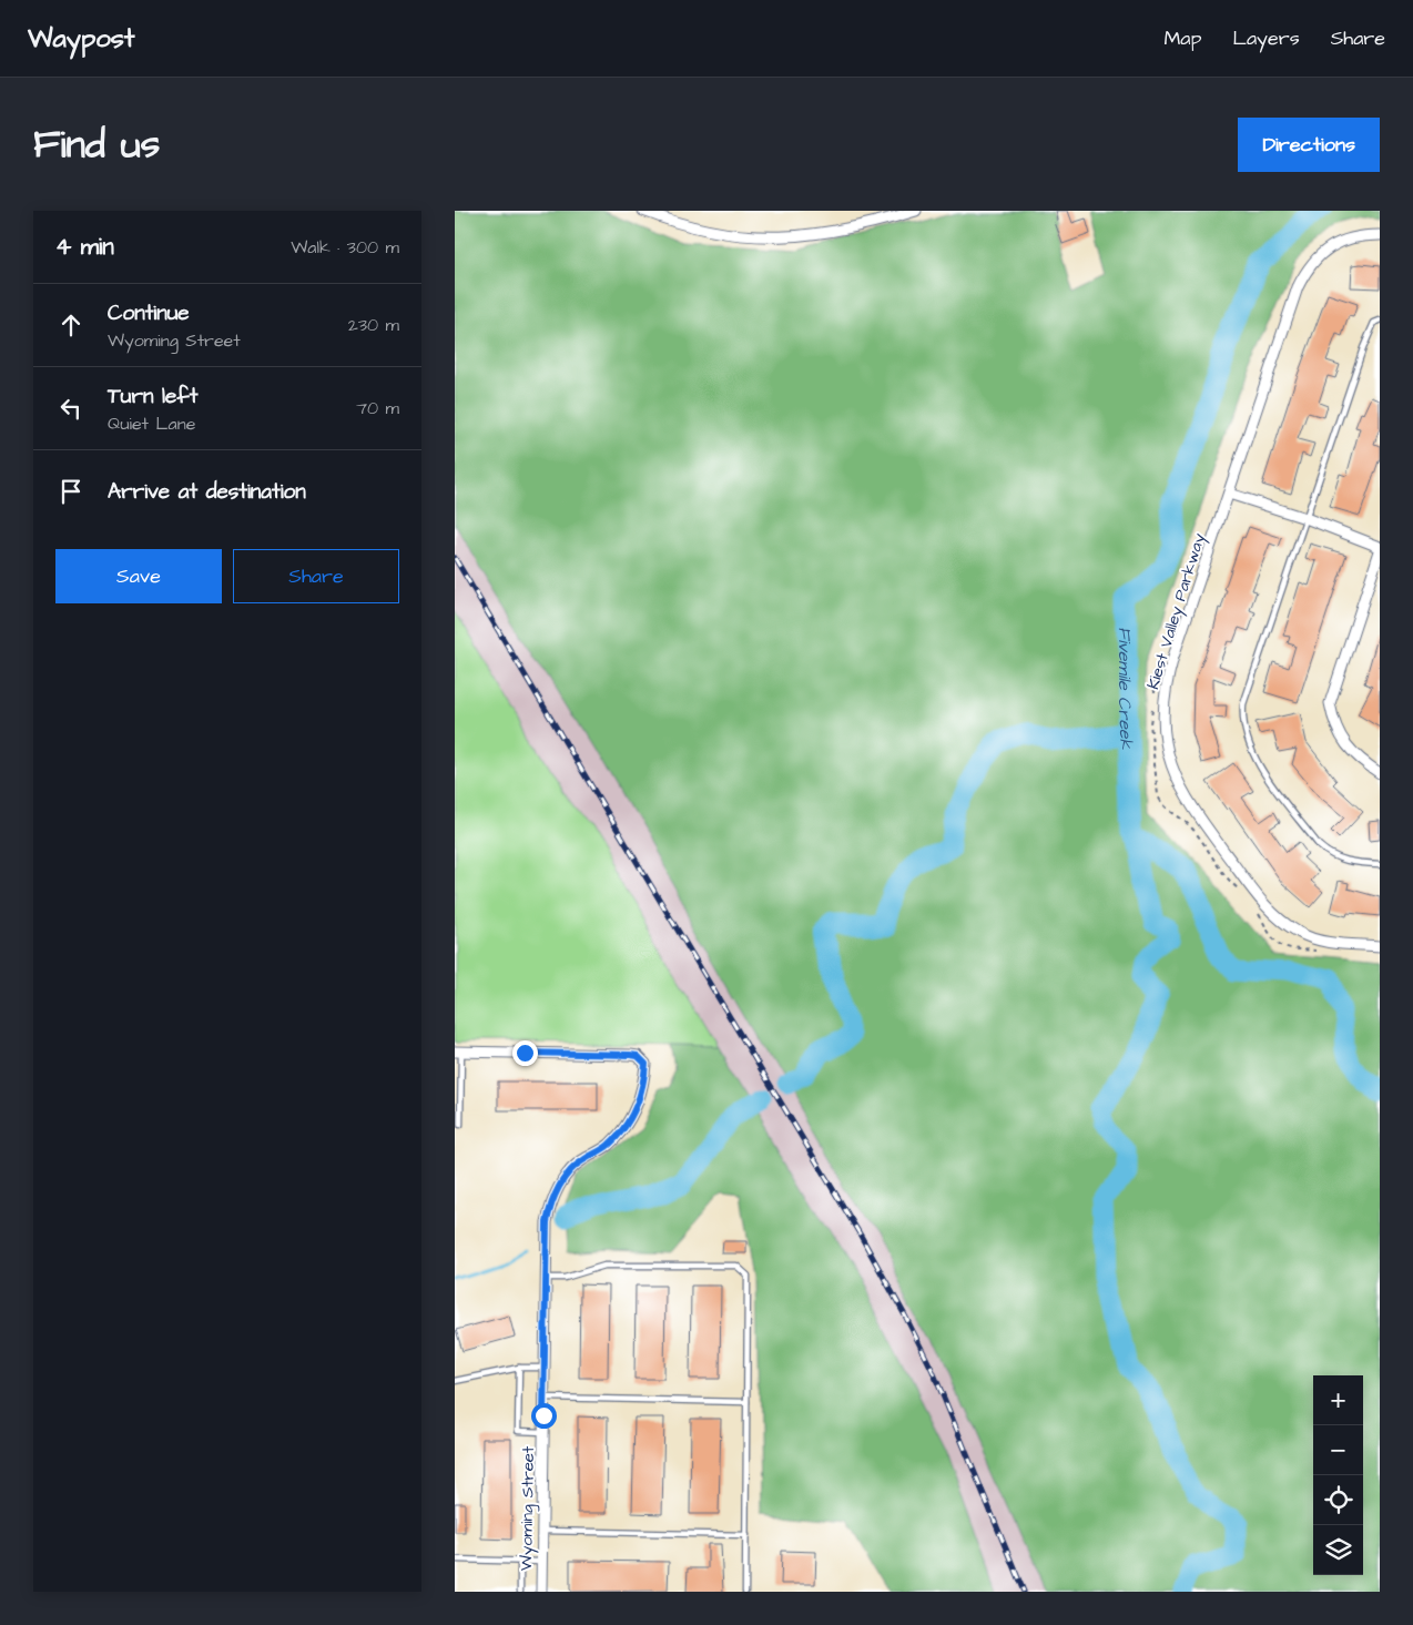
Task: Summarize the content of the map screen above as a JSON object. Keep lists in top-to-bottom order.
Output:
{
  "streets": {
    "street": ["Kiest Valley Parkway", "Wyoming Street"]
  },
  "water": ["Fivemile Creek"],
  "page": {
    "header": "Waypost",
    "nav": ["Map", "Layers", "Share"],
    "title": "Find us",
    "buttons": [
      "Directions",
      ["Save", "Share"]
    ],
    "heading": ["4 min", "Walk · 300 m"],
    "list": [
      ["Continue", "Wyoming Street", "230 m"],
      ["Turn left", "Quiet Lane", "70 m"],
      "Arrive at destination"
    ],
    "map_buttons": ["+", "−"]
  }
}
